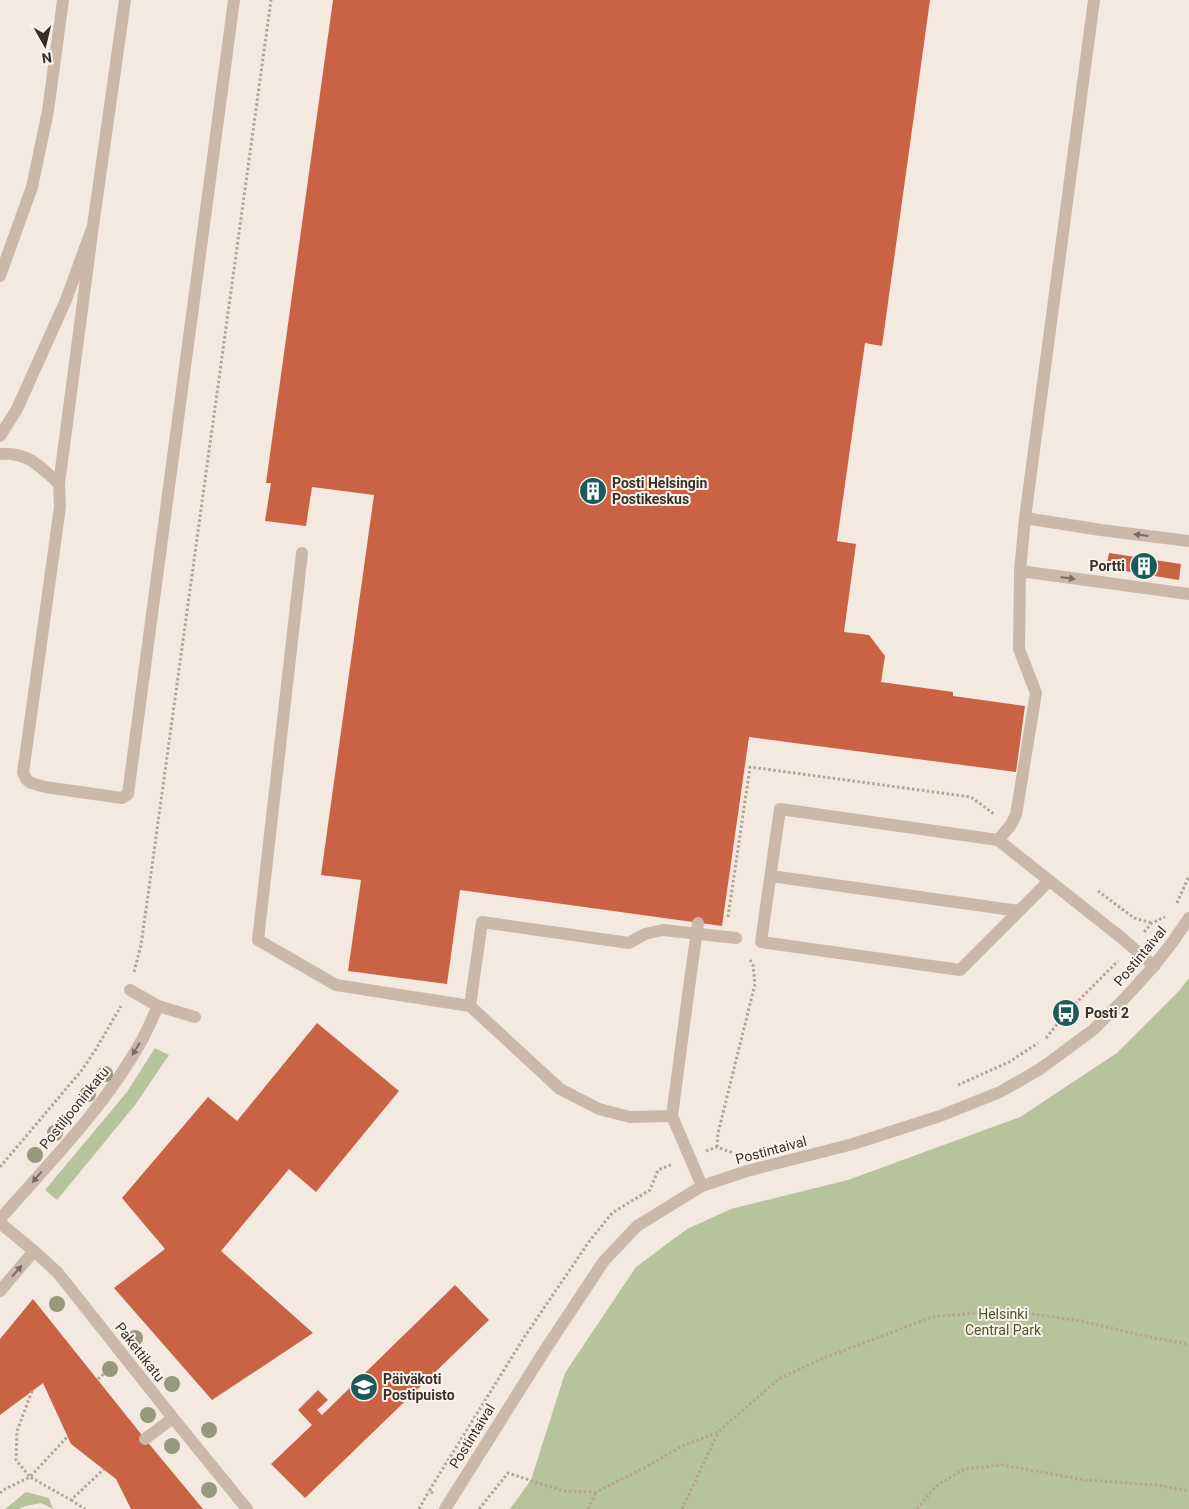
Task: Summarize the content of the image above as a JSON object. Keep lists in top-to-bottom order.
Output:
{
  "streets": {
    "street": ["Postintaival", "Postiljooninkatu", "Pakettikatu"]
  },
  "one_way": ["Postiljooninkatu"],
  "parks": ["Helsinki Central Park"],
  "places": {
    "building": ["Posti Helsingin Postikeskus", "Portti"],
    "bus stop": ["Posti 2"],
    "school or university": ["Päiväkoti Postipuisto"]
  },
  "north": "bottom"
}
